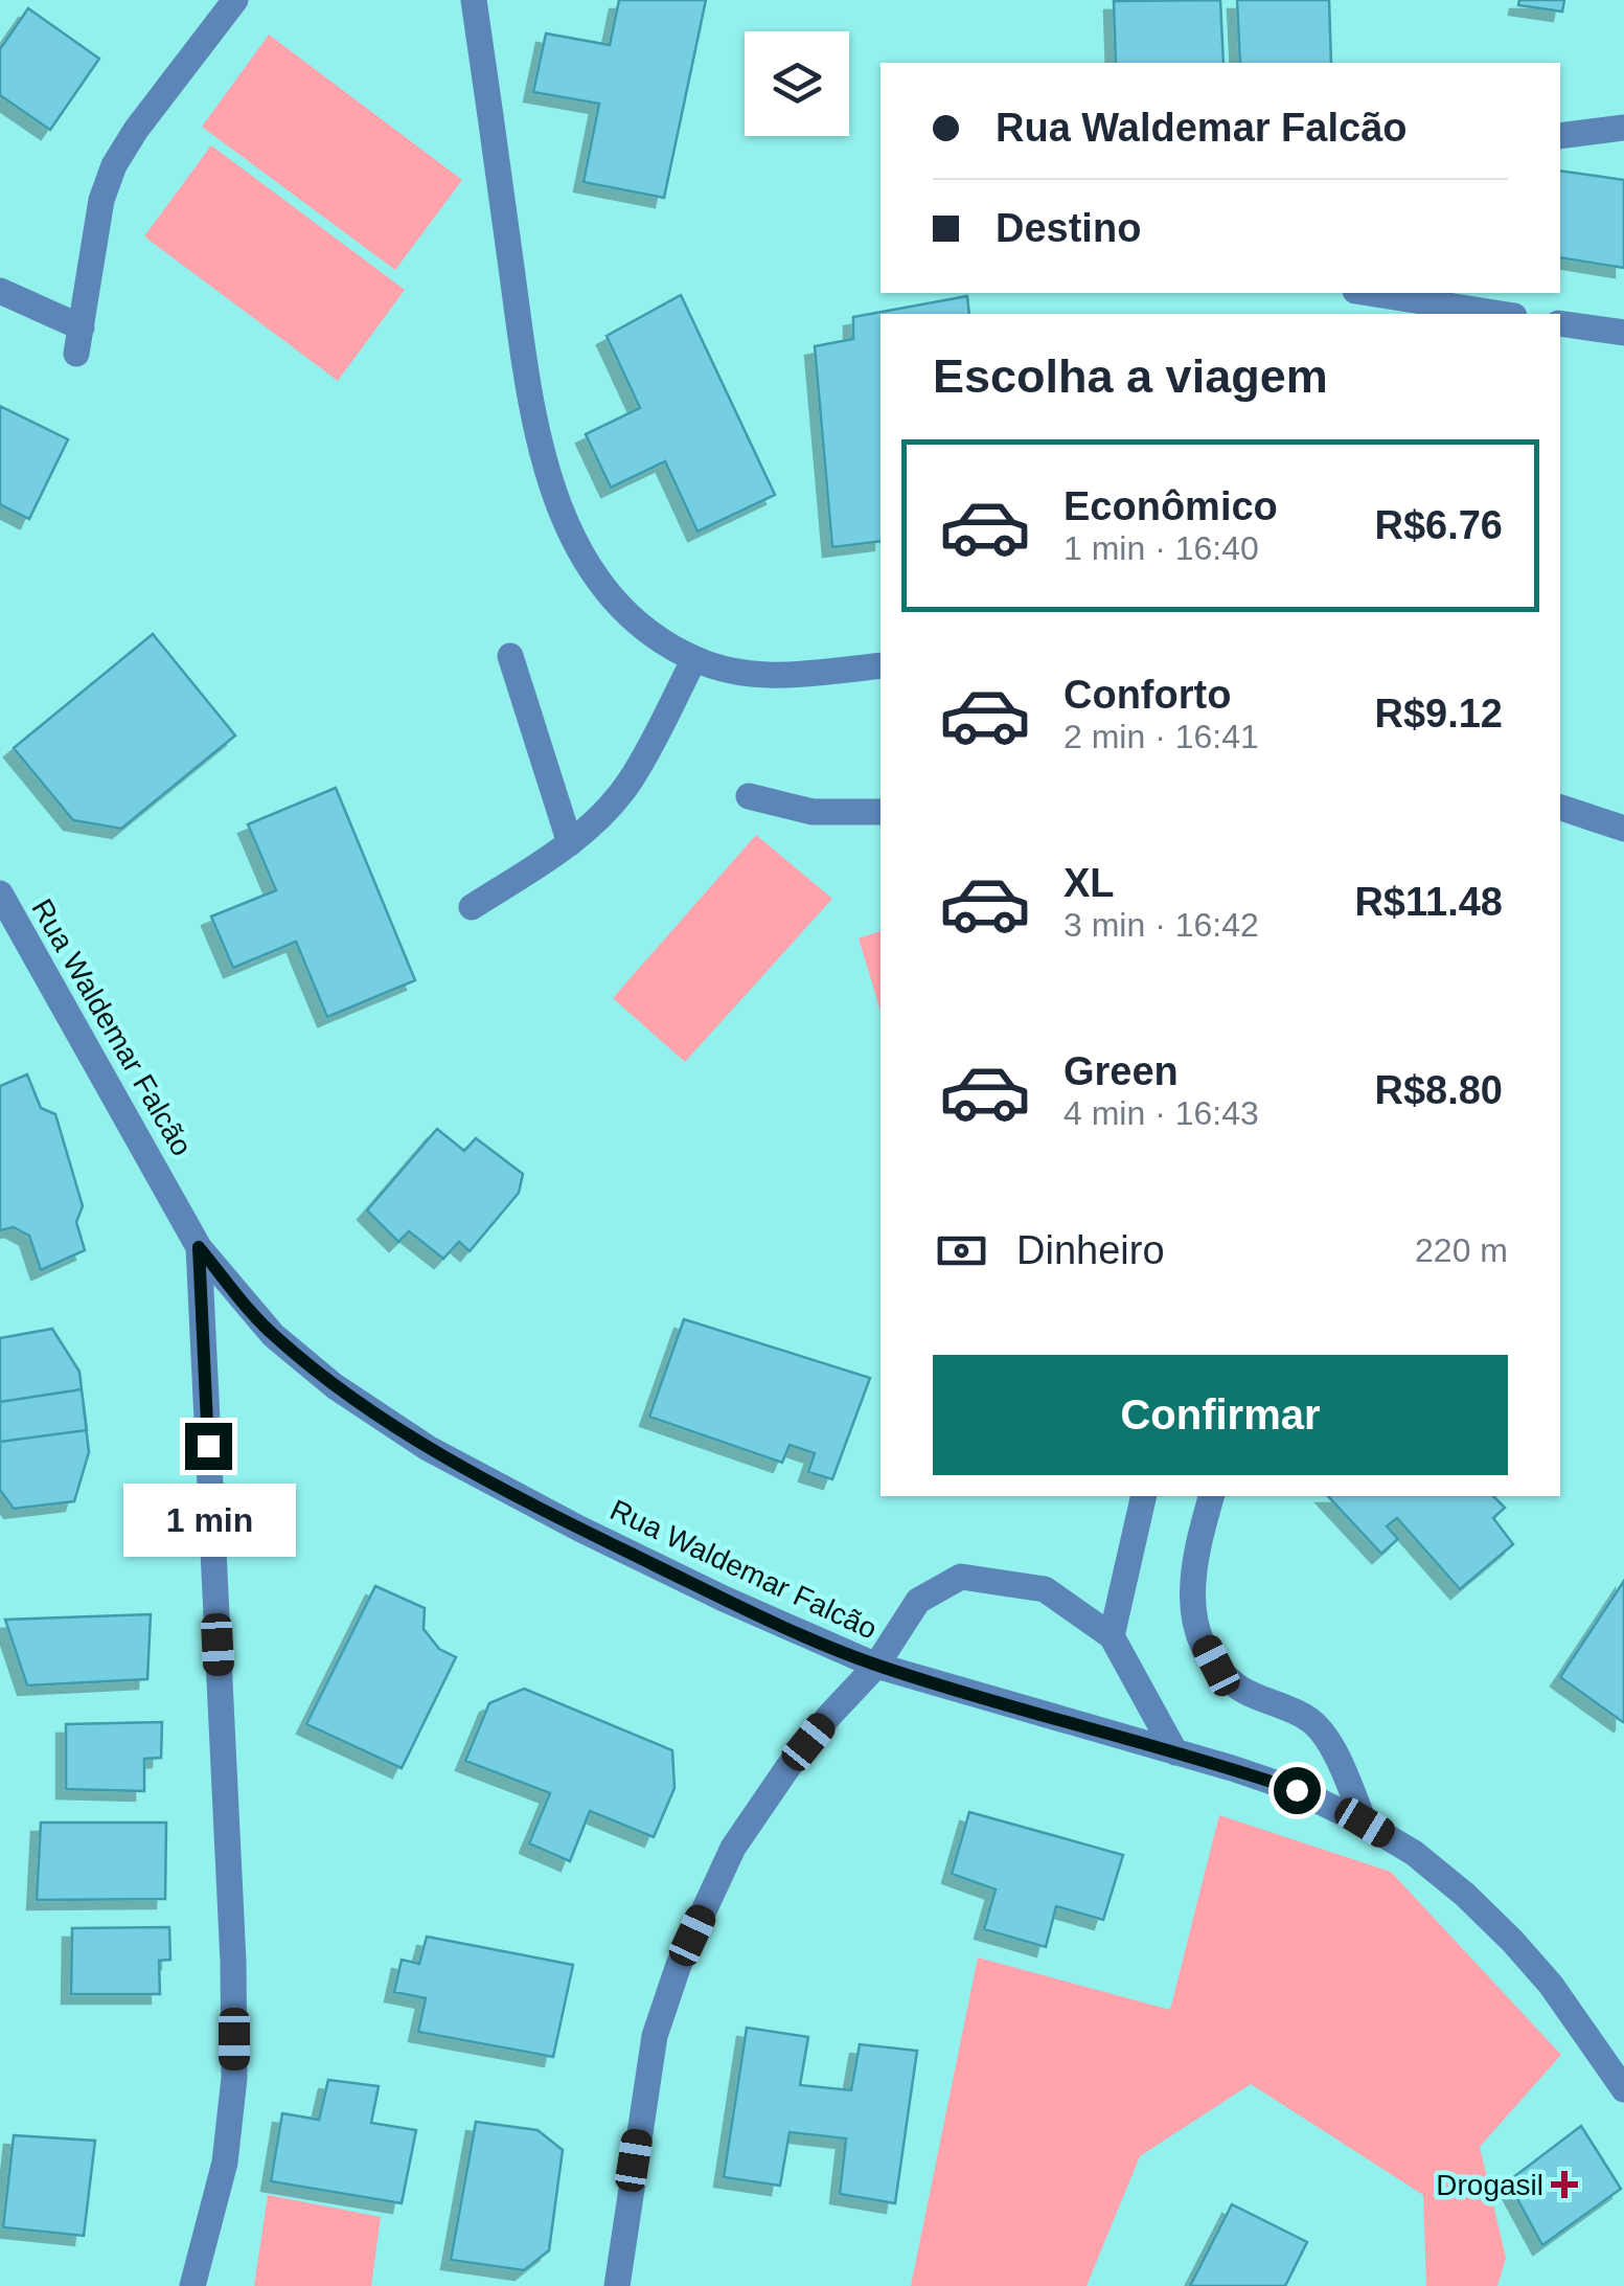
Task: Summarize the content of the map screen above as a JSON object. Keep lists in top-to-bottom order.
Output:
{
  "streets": {
    "street": ["Rua Waldemar Falcão"]
  },
  "places": {
    "health": ["Drogasil"]
  },
  "page": {
    "banner": ["Rua Waldemar Falcão", "Destino"],
    "heading": "Escolha a viagem",
    "list": [
      {
        "name": "Econômico",
        "note": "1 min · 16:40",
        "value": "R$6.76"
      },
      {
        "name": "Conforto",
        "note": "2 min · 16:41",
        "value": "R$9.12"
      },
      {
        "name": "XL",
        "note": "3 min · 16:42",
        "value": "R$11.48"
      },
      {
        "name": "Green",
        "note": "4 min · 16:43",
        "value": "R$8.80"
      }
    ],
    "pay": ["Dinheiro", "220 m"],
    "buttons": "Confirmar",
    "bubble": "1 min"
  }
}
